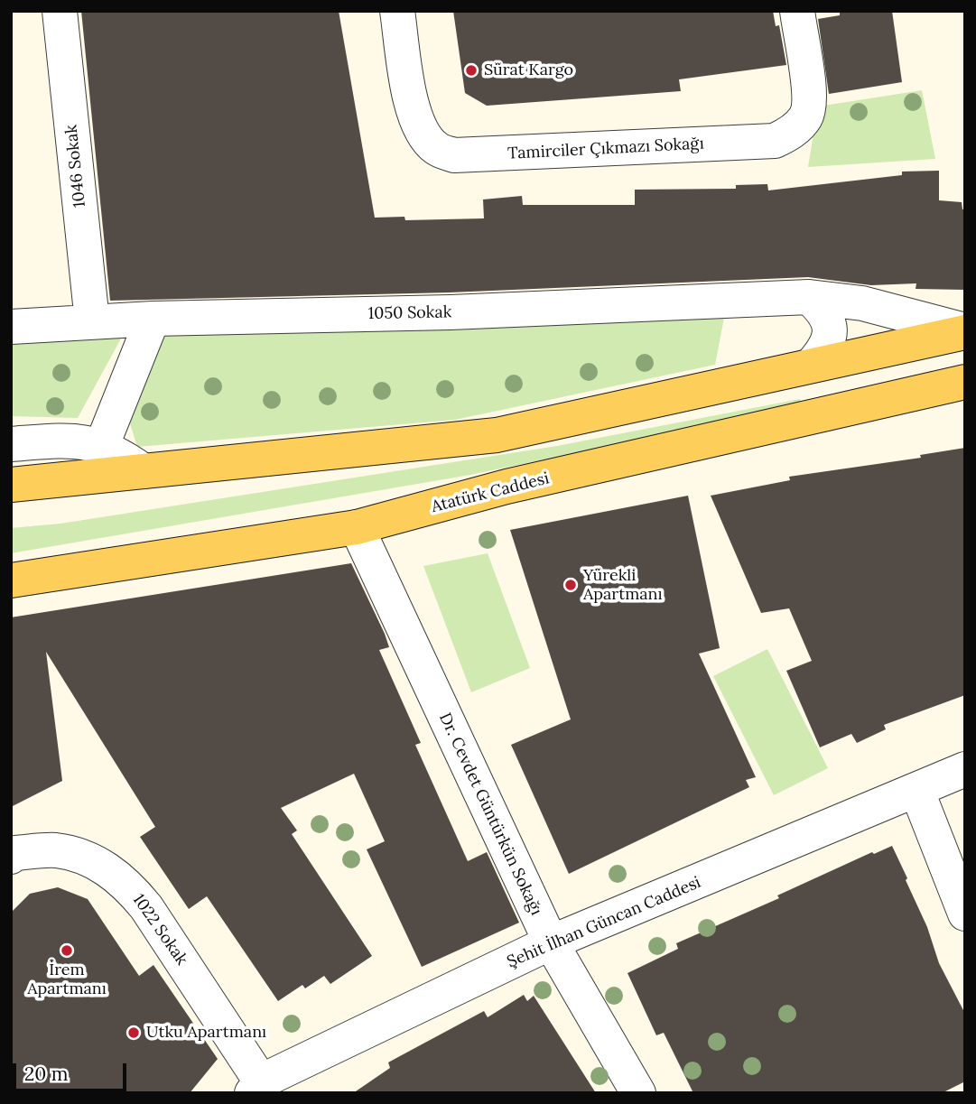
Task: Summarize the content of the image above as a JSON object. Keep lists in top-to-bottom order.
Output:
{
  "streets": {
    "main road": ["Atatürk Caddesi"],
    "street": [
      "Tamirciler Çıkmazı Sokağı",
      "1046 Sokak",
      "1050 Sokak",
      "Dr. Cevdet Güntürkün Sokağı",
      "Şehit İlhan Güncan Caddesi",
      "1022 Sokak"
    ]
  },
  "crossings": [
    ["1046 Sokak", "1050 Sokak"],
    ["Atatürk Caddesi", "Dr. Cevdet Güntürkün Sokağı"],
    ["Dr. Cevdet Güntürkün Sokağı", "Şehit İlhan Güncan Caddesi"],
    ["Şehit İlhan Güncan Caddesi", "1022 Sokak"]
  ],
  "places": [
    "Sürat Kargo",
    "Yürekli Apartmanı",
    "İrem Apartmanı",
    "Utku Apartmanı"
  ],
  "scale_bar": "20 m"
}
